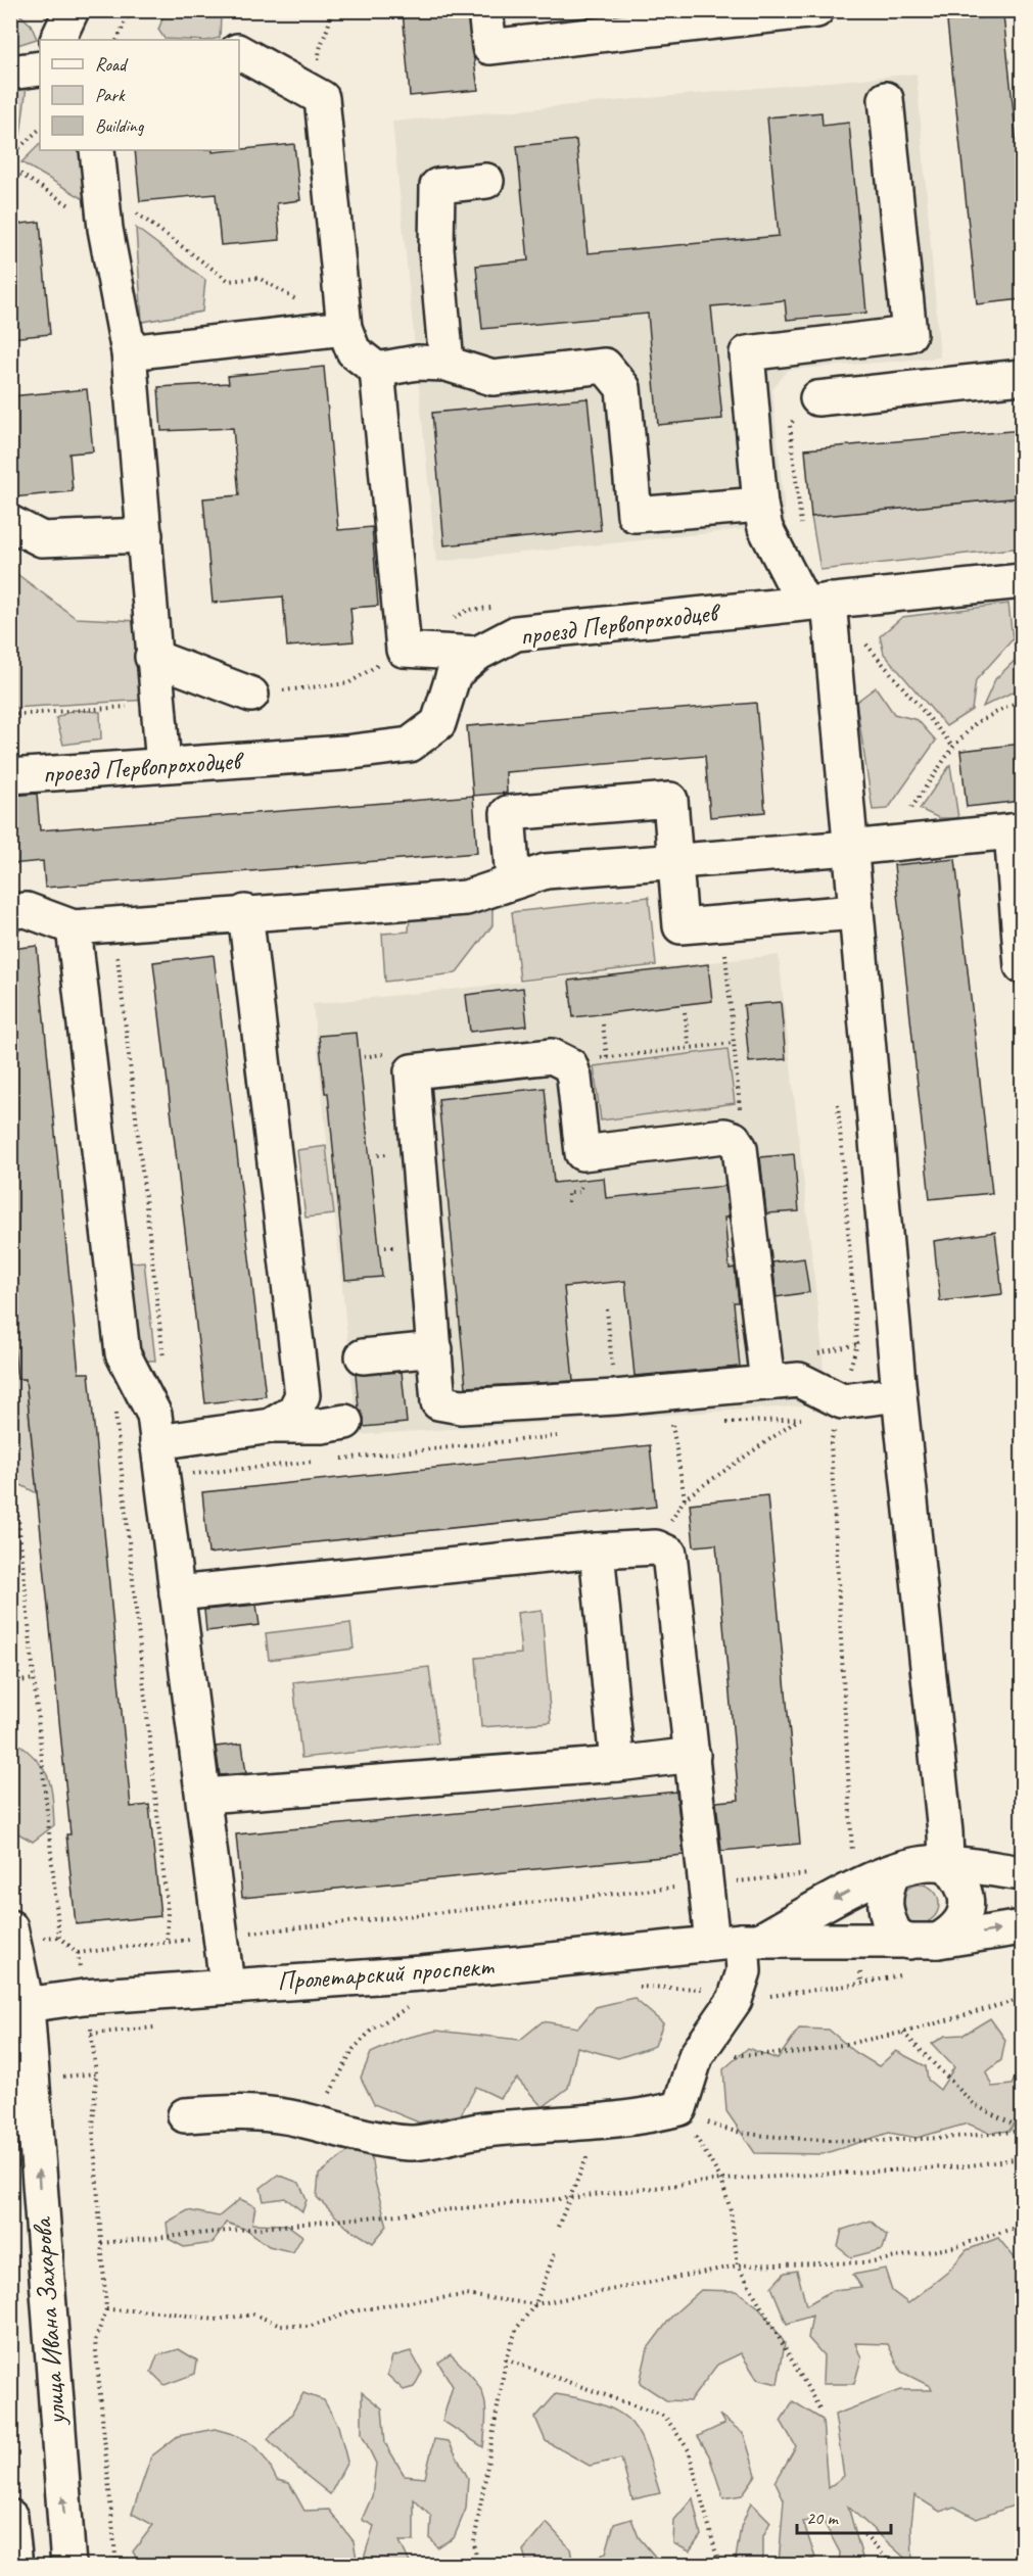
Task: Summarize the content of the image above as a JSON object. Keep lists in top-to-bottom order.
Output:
{
  "streets": {
    "main road": ["проезд Первопроходцев", "Пролетарский проспект", "улица Ивана Захарова"]
  },
  "crossings": [
    ["Пролетарский проспект", "улица Ивана Захарова"]
  ],
  "one_way": ["улица Ивана Захарова"],
  "legend": ["Road", "Park", "Building"],
  "scale_bar": "20 m"
}
